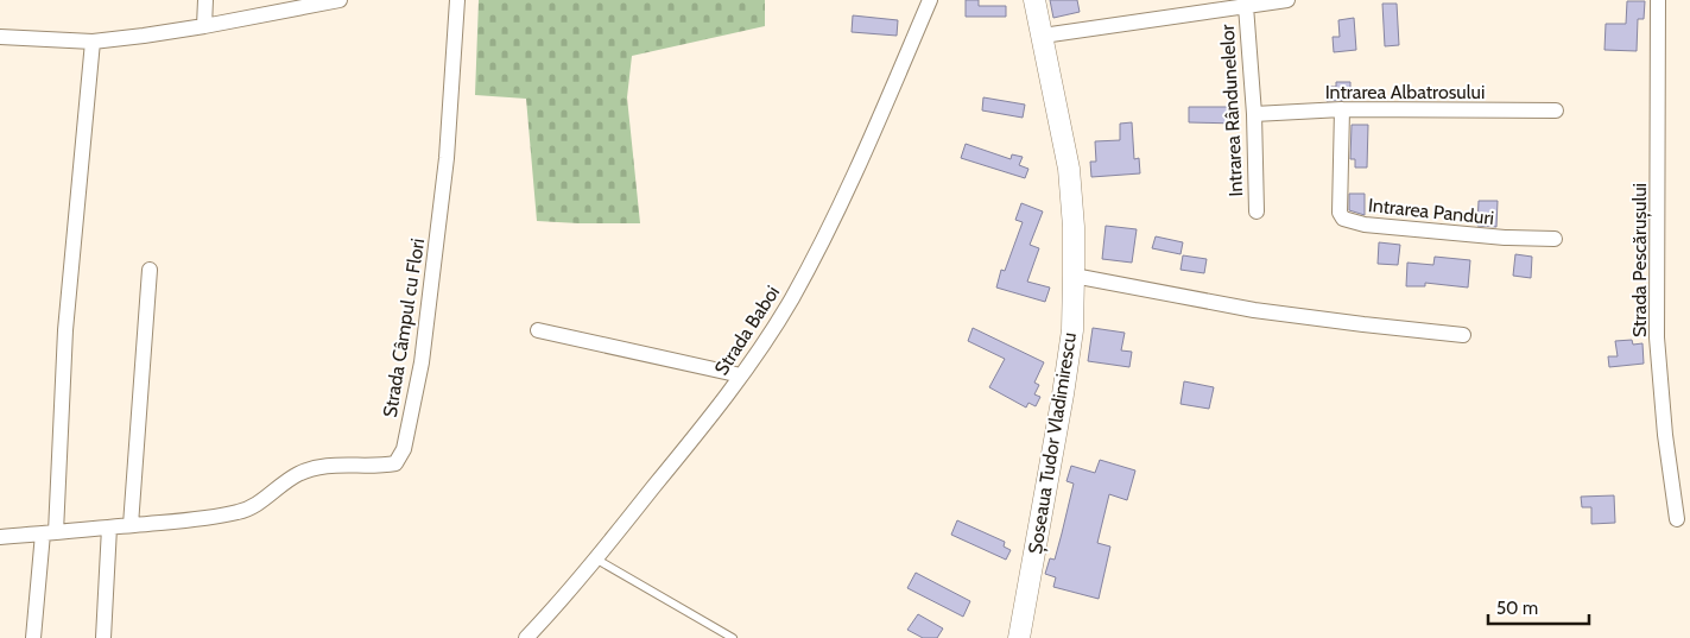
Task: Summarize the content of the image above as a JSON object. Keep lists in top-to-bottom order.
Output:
{
  "streets": {
    "main road": ["Șoseaua Tudor Vladimirescu"],
    "street": [
      "Intrarea Albatrosului",
      "Intrarea Rândunelelor",
      "Intrarea Panduri",
      "Strada Pescărușului",
      "Strada Câmpul cu Flori",
      "Strada Baboi"
    ]
  },
  "crossings": [
    ["Intrarea Albatrosului", "Intrarea Rândunelelor"],
    ["Intrarea Albatrosului", "Intrarea Panduri"]
  ],
  "scale_bar": "50 m"
}
